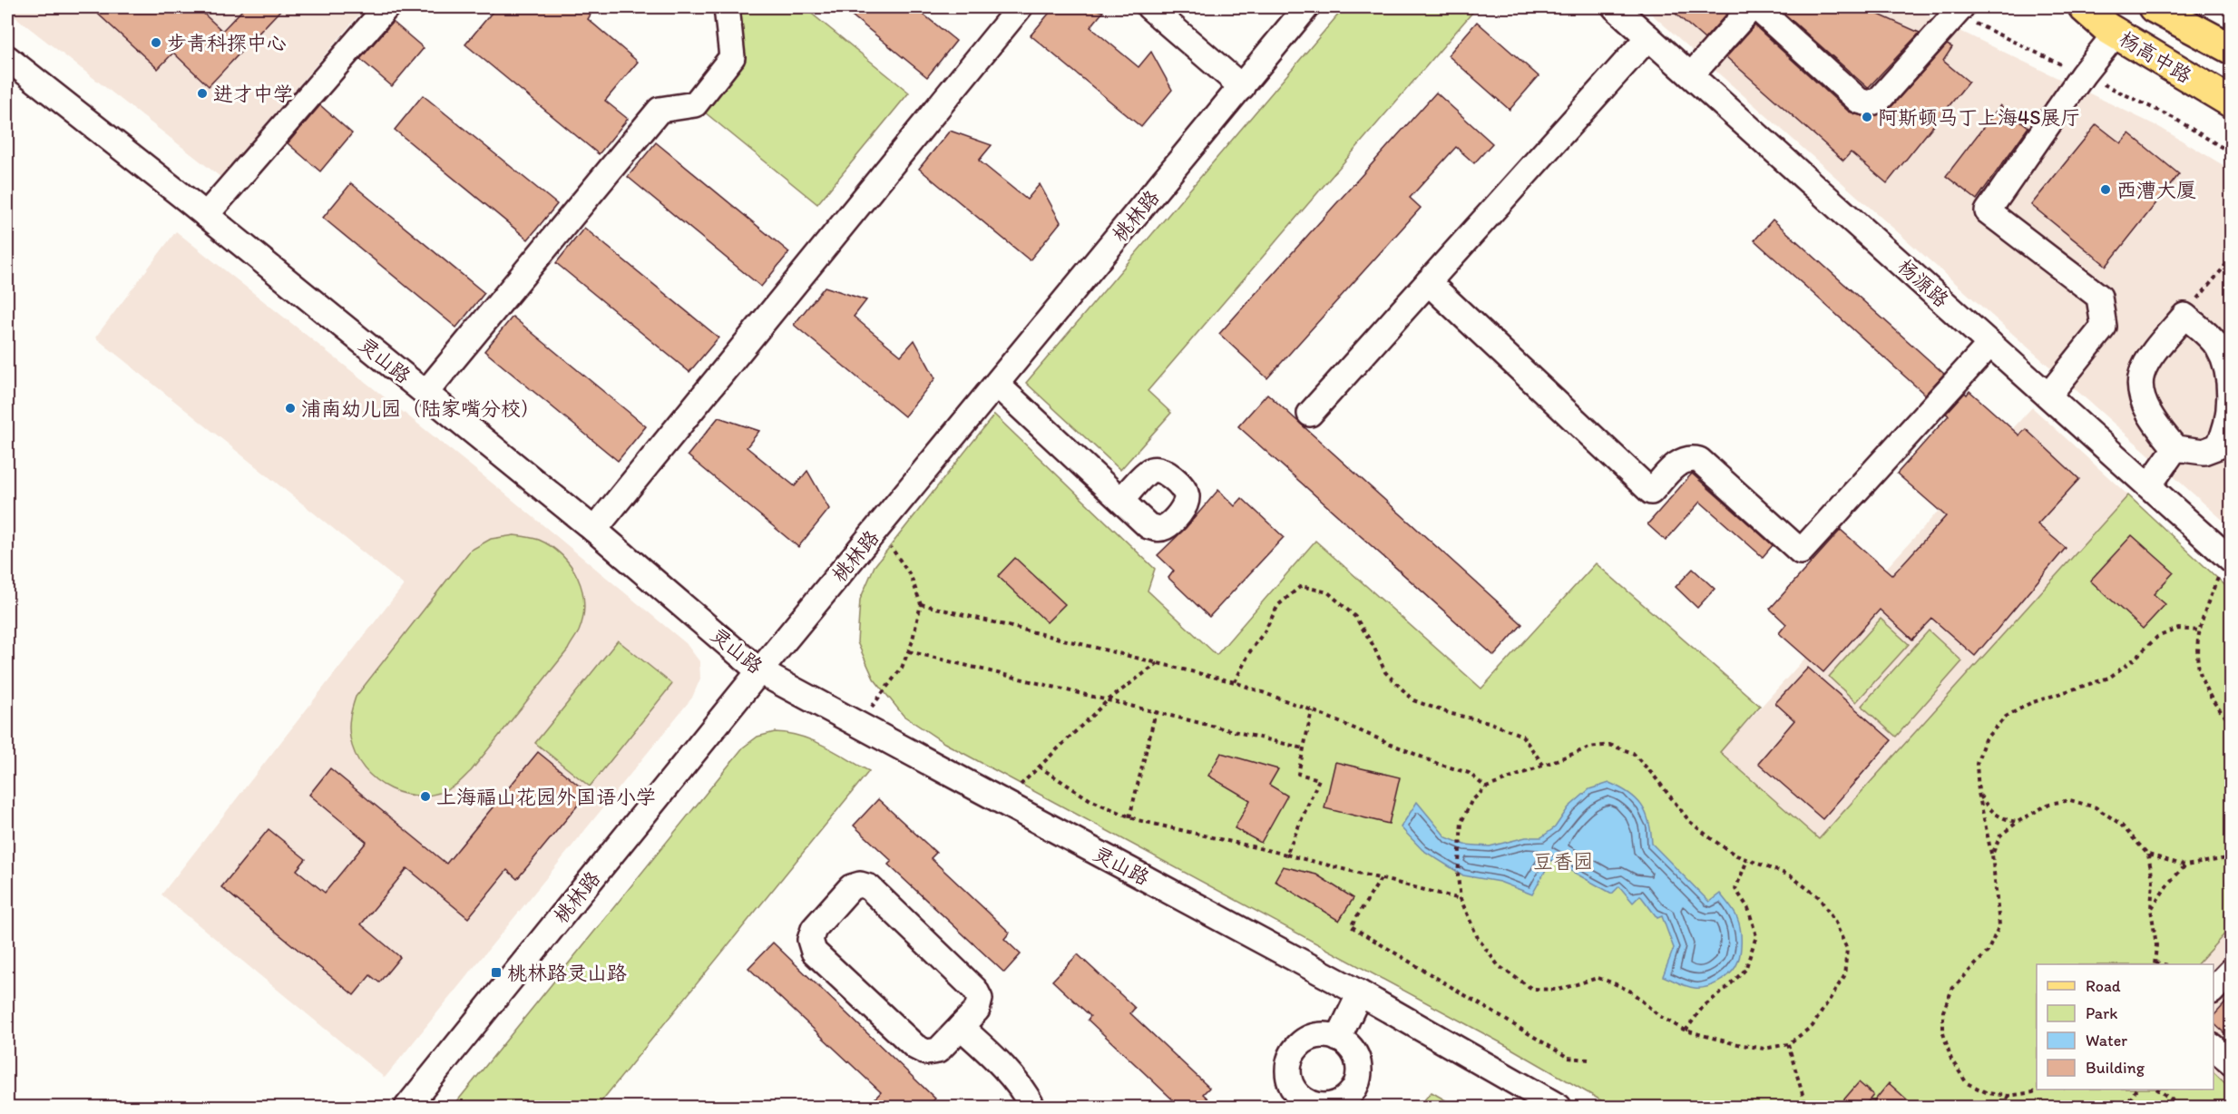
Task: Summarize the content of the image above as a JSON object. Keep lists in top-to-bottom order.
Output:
{
  "streets": {
    "main road": ["杨高中路"],
    "street": ["桃林路", "杨源路", "灵山路"]
  },
  "crossings": [
    ["桃林路", "灵山路"]
  ],
  "parks": ["豆香园"],
  "places": {
    "other": [
      "步青科探中心",
      "进才中学",
      "阿斯顿马丁上海4S展厅",
      "西漕大厦",
      "浦南幼儿园（陆家嘴分校）",
      "上海福山花园外国语小学"
    ],
    "transit": ["桃林路灵山路"]
  },
  "legend": [
    "Road",
    "Park",
    "Water",
    "Building"
  ]
}
